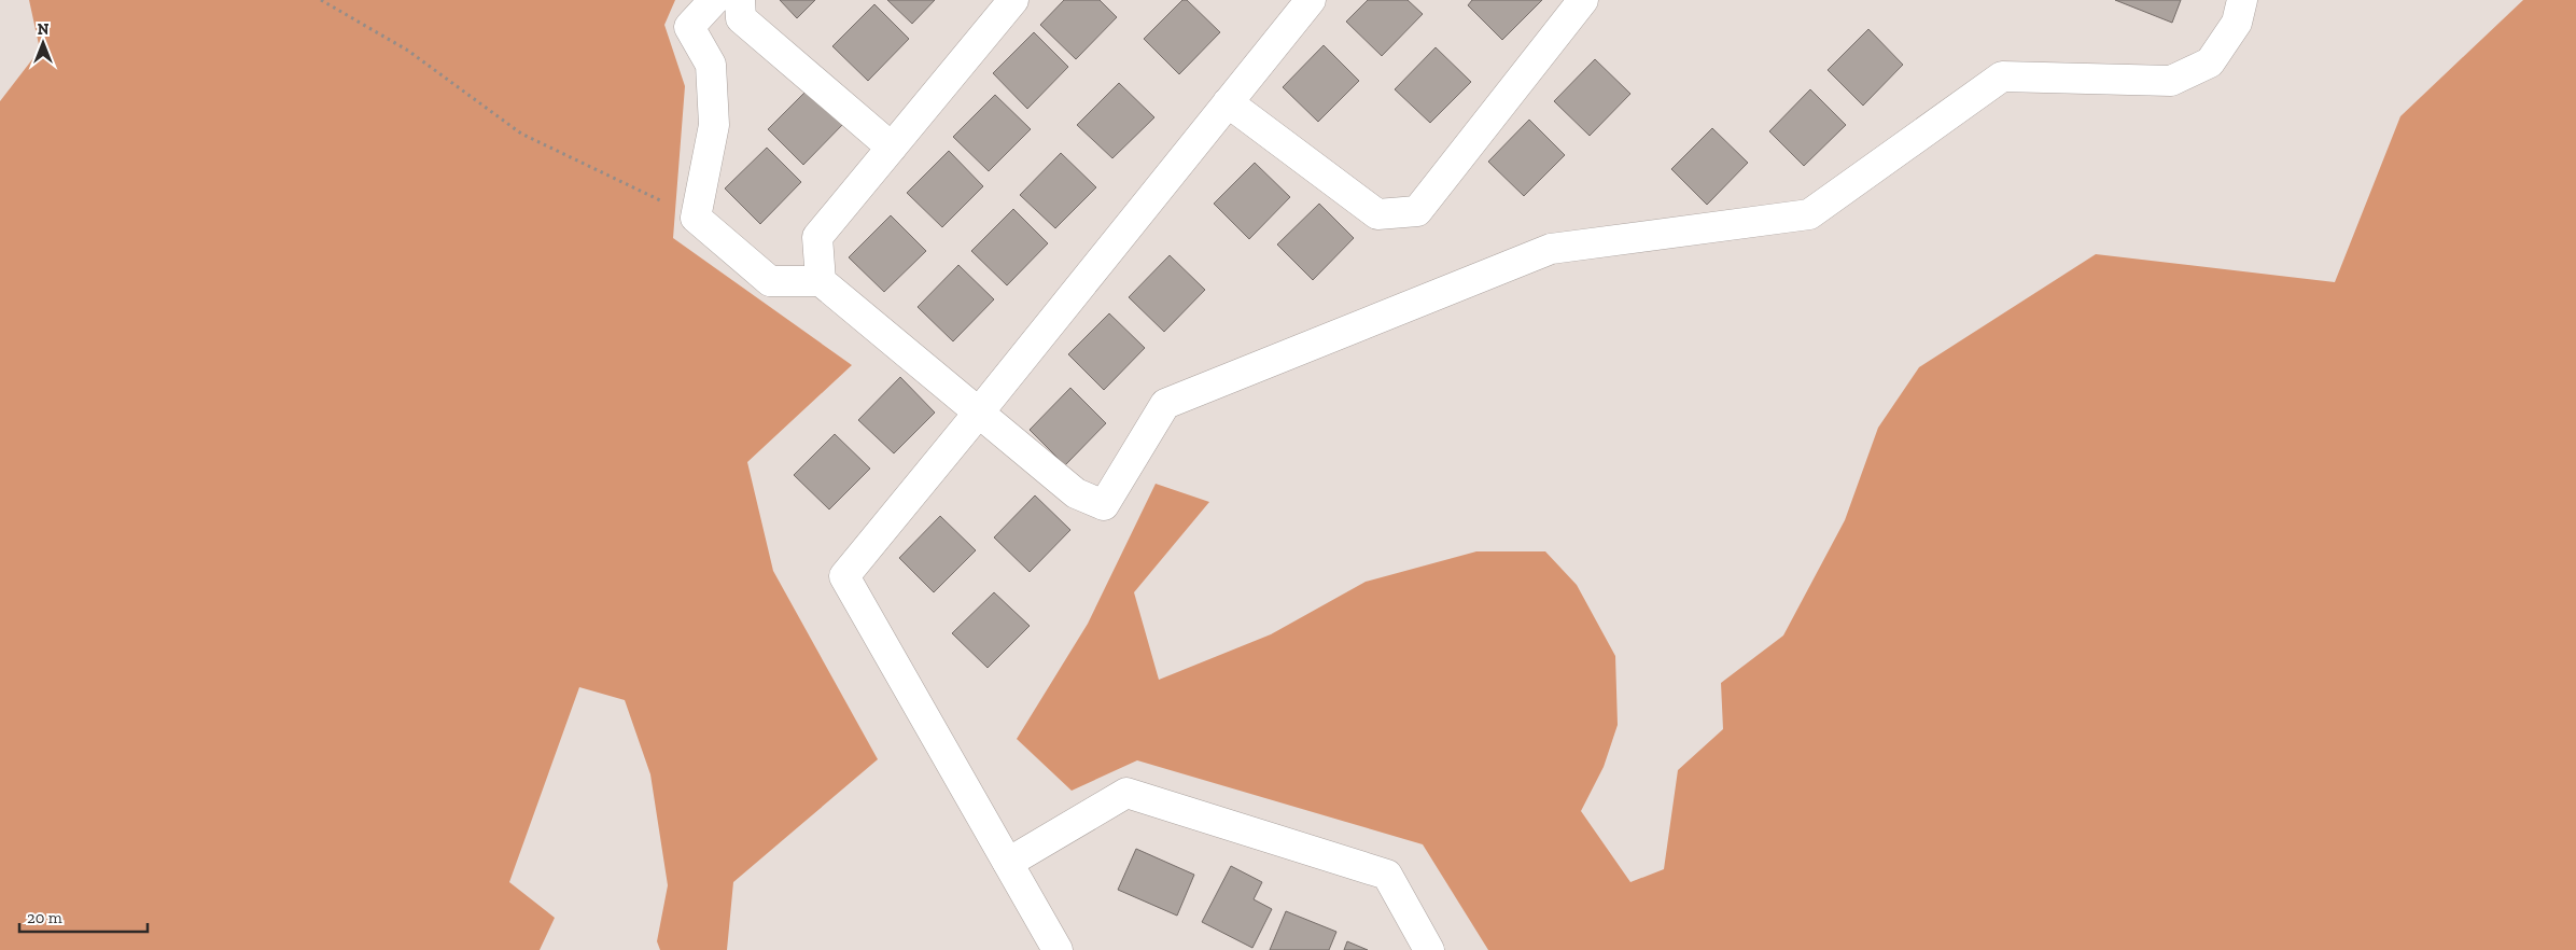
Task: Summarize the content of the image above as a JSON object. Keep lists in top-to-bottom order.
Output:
{
  "scale_bar": "20 m",
  "north": "top"
}
